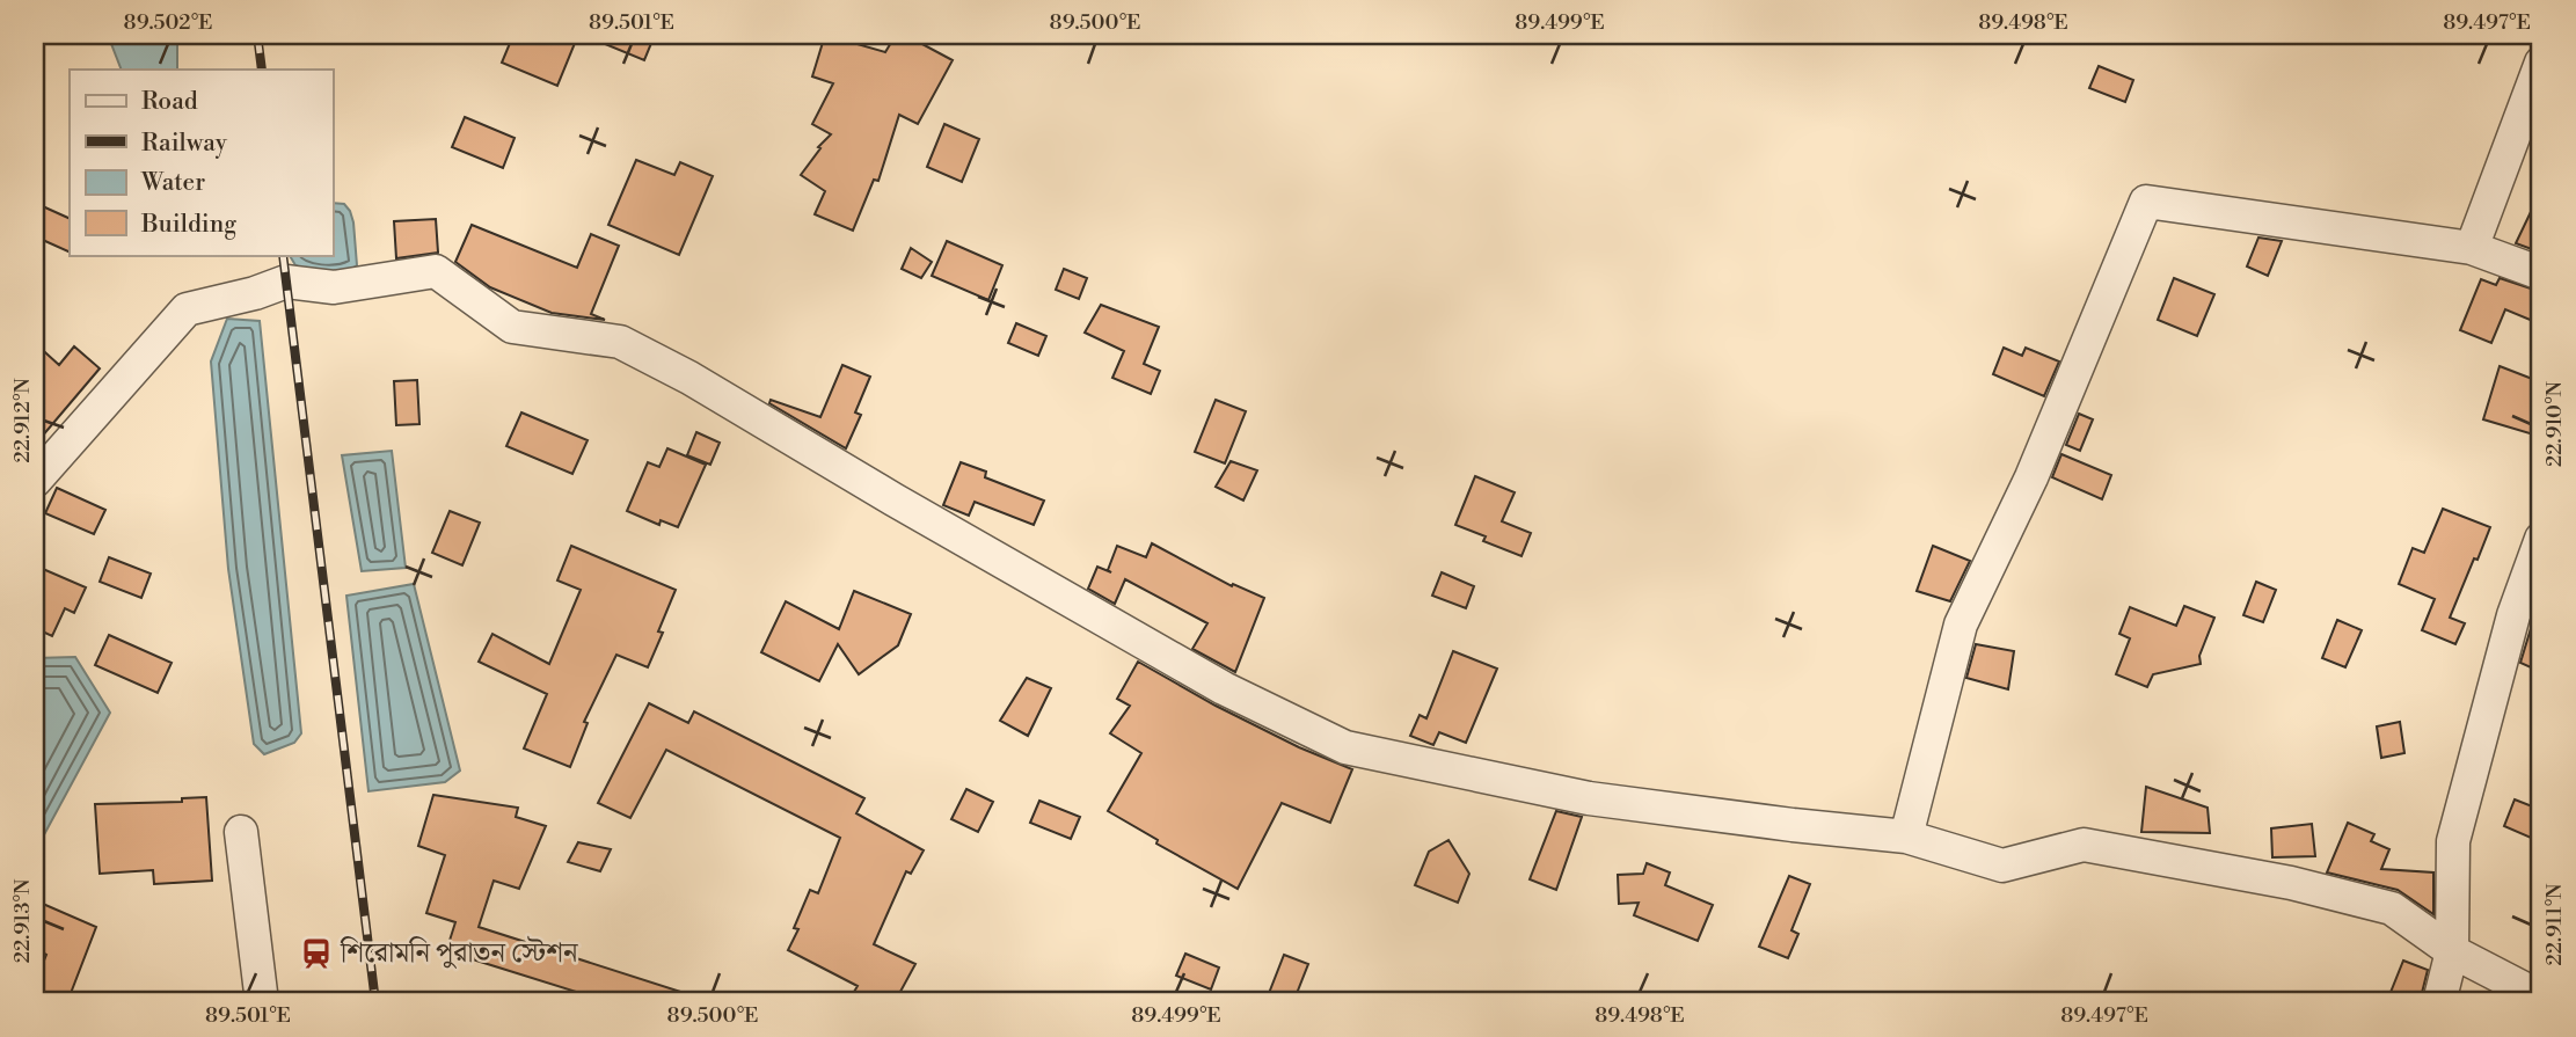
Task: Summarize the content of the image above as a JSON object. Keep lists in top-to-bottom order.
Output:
{
  "places": {
    "station": ["শিরোমনি পুরাতন স্টেশন"]
  },
  "legend": [
    "Road",
    "Railway",
    "Water",
    "Building"
  ],
  "coordinates": [
    "89.502°E",
    "89.501°E",
    "89.500°E",
    "89.499°E",
    "89.498°E",
    "89.497°E",
    "22.912°N",
    "22.910°N",
    "22.913°N",
    "22.911°N"
  ]
}
